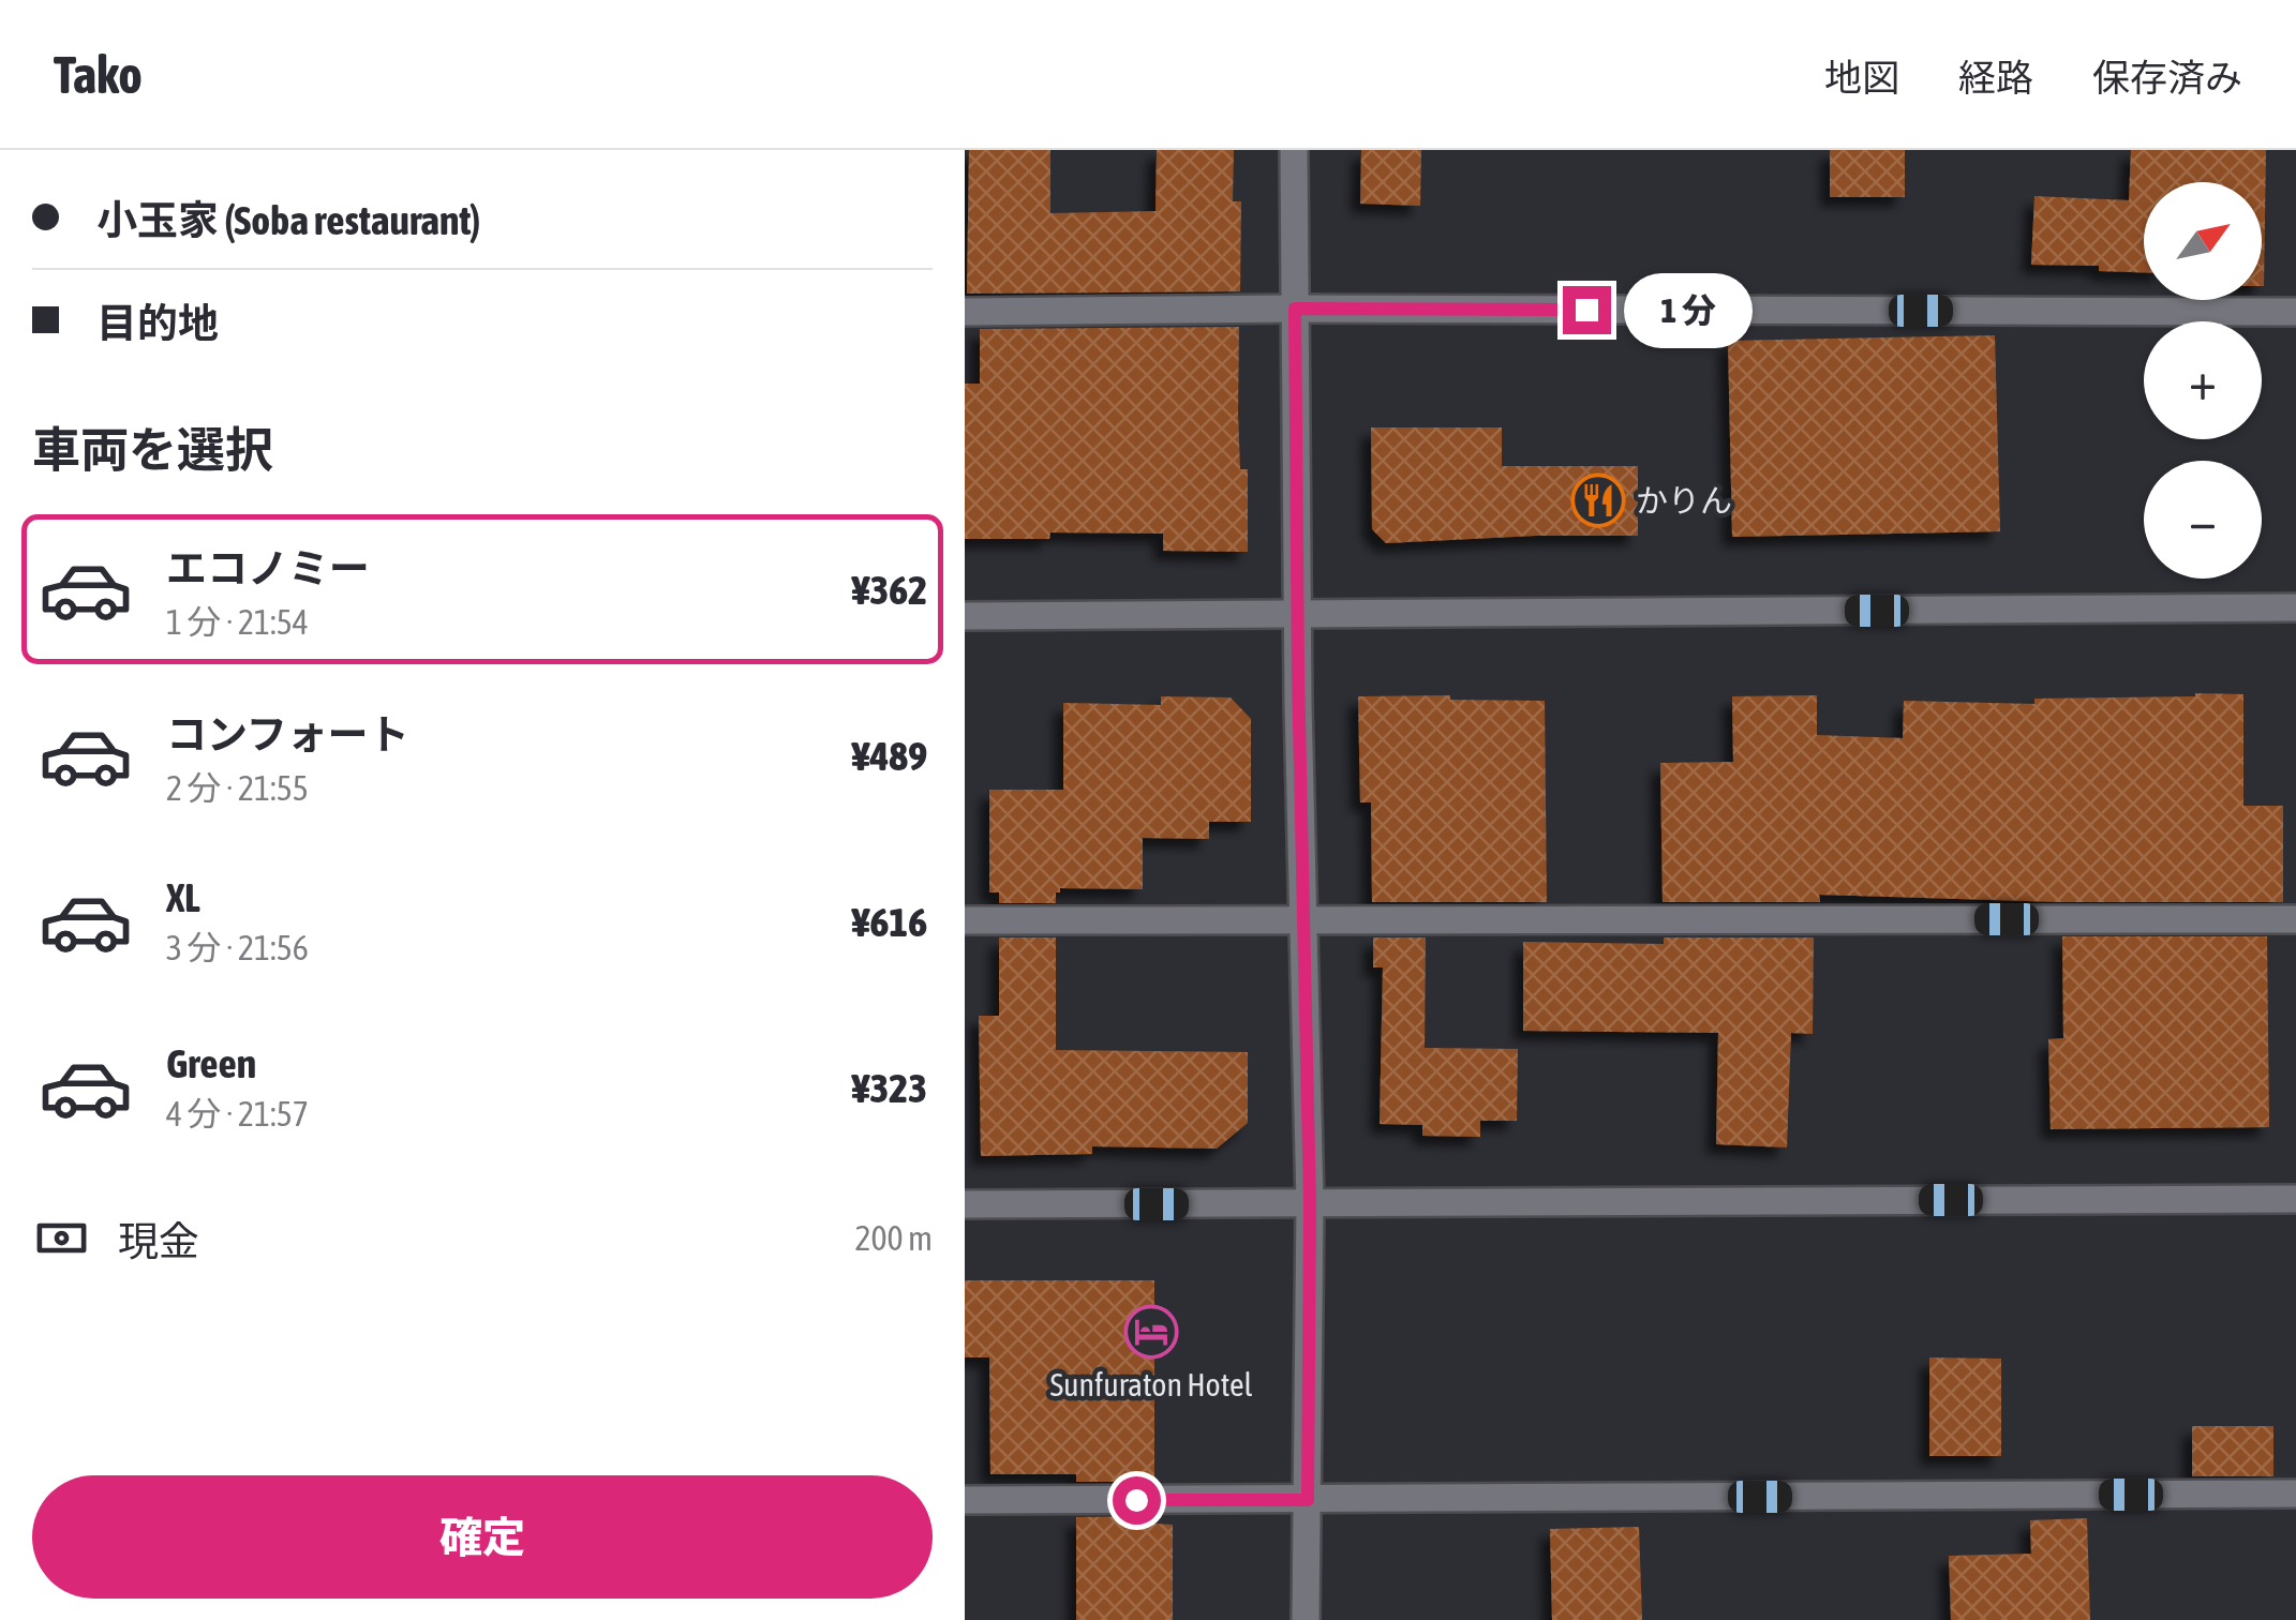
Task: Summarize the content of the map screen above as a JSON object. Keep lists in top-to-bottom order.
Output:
{
  "places": {
    "restaurant": ["かりん"],
    "hotel": ["Sunfuraton Hotel"]
  },
  "north": "top right",
  "page": {
    "header": "Tako",
    "nav": ["地図", "経路", "保存済み"],
    "banner": ["小玉家 (Soba restaurant)", "目的地"],
    "map_buttons": ["+", "−"],
    "bubble": "1 分",
    "heading": "車両を選択",
    "list": [
      {
        "name": "エコノミー",
        "note": "1 分 · 21:54",
        "value": "¥362"
      },
      {
        "name": "コンフォート",
        "note": "2 分 · 21:55",
        "value": "¥489"
      },
      {
        "name": "XL",
        "note": "3 分 · 21:56",
        "value": "¥616"
      },
      {
        "name": "Green",
        "note": "4 分 · 21:57",
        "value": "¥323"
      }
    ],
    "pay": ["現金", "200 m"],
    "buttons": "確定"
  }
}
